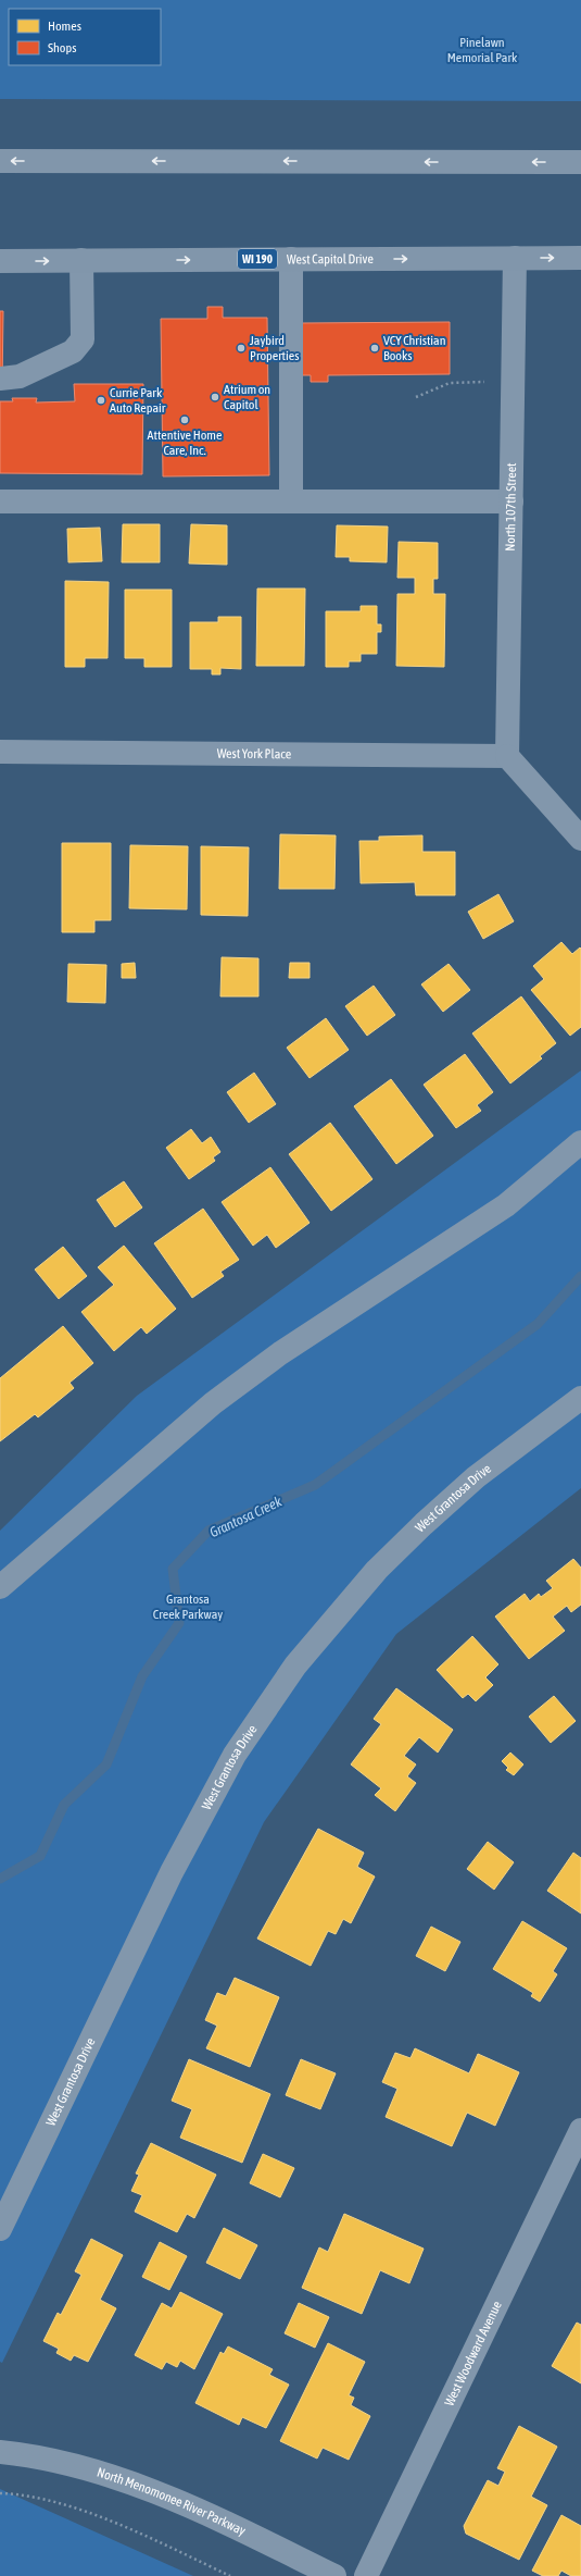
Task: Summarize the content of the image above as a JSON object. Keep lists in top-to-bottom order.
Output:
{
  "streets": {
    "main road": ["WI 190", "West Capitol Drive"],
    "street": [
      "North 107th Street",
      "West York Place",
      "West Grantosa Drive",
      "West Woodward Avenue",
      "North Menomonee River Parkway"
    ]
  },
  "crossings": [
    ["West Capitol Drive", "North 107th Street"],
    ["North 107th Street", "West York Place"]
  ],
  "water": ["Grantosa Creek"],
  "parks": ["Pinelawn Memorial Park", "Grantosa Creek Parkway"],
  "places": [
    "Jaybird Properties",
    "VCY Christian Books",
    "Atrium on Capitol",
    "Currie Park Auto Repair",
    "Attentive Home Care, Inc."
  ],
  "legend": ["Homes", "Shops"]
}
